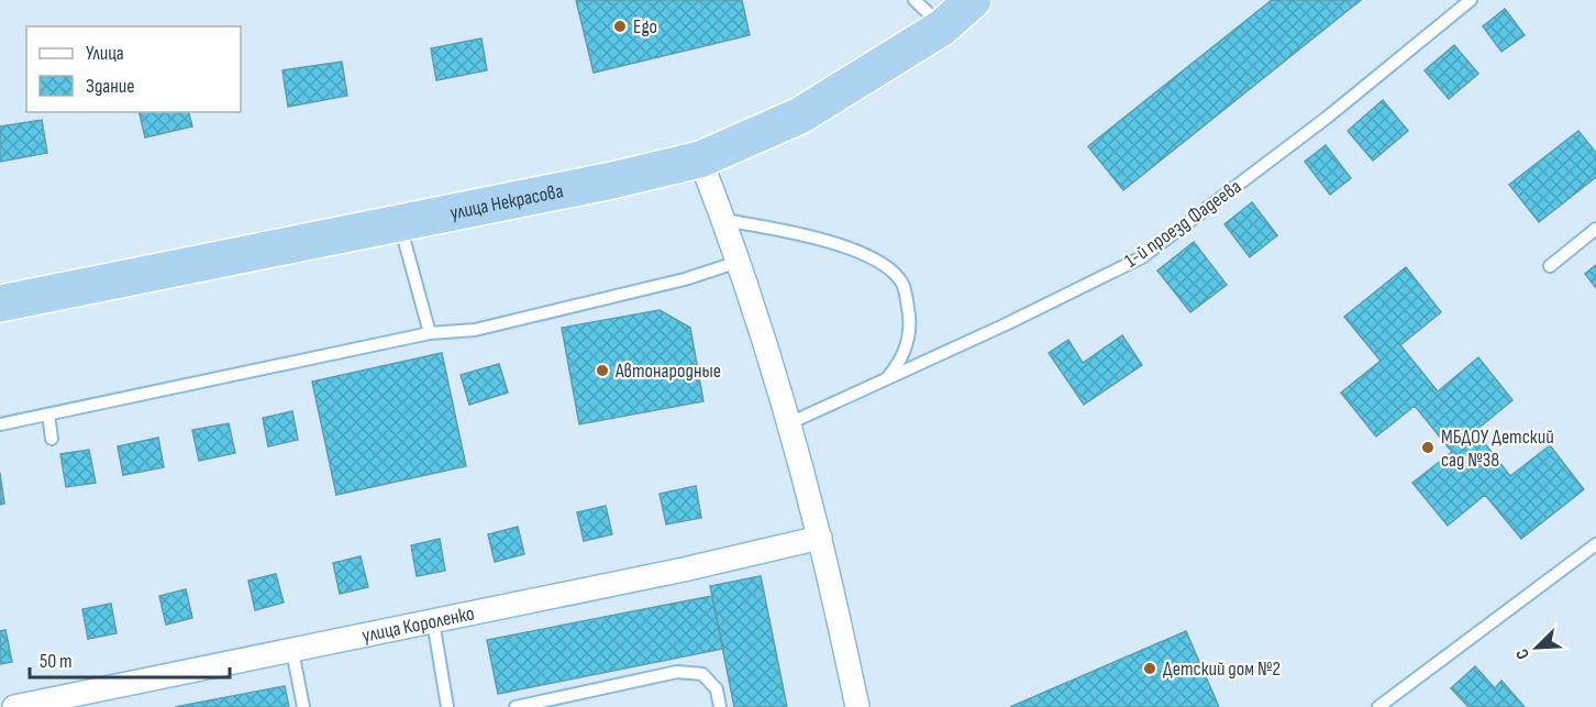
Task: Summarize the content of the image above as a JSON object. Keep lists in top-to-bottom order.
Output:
{
  "streets": {
    "highway": ["улица Некрасова"],
    "street": ["улица Короленко"],
    "lane": ["1-й проезд Фадеева"]
  },
  "places": [
    "Ego",
    "Автонародные",
    "МБДОУ Детский сад №38",
    "Детский дом №2"
  ],
  "legend": ["Улица", "Здание"],
  "scale_bar": "50 m",
  "north": "bottom left"
}
